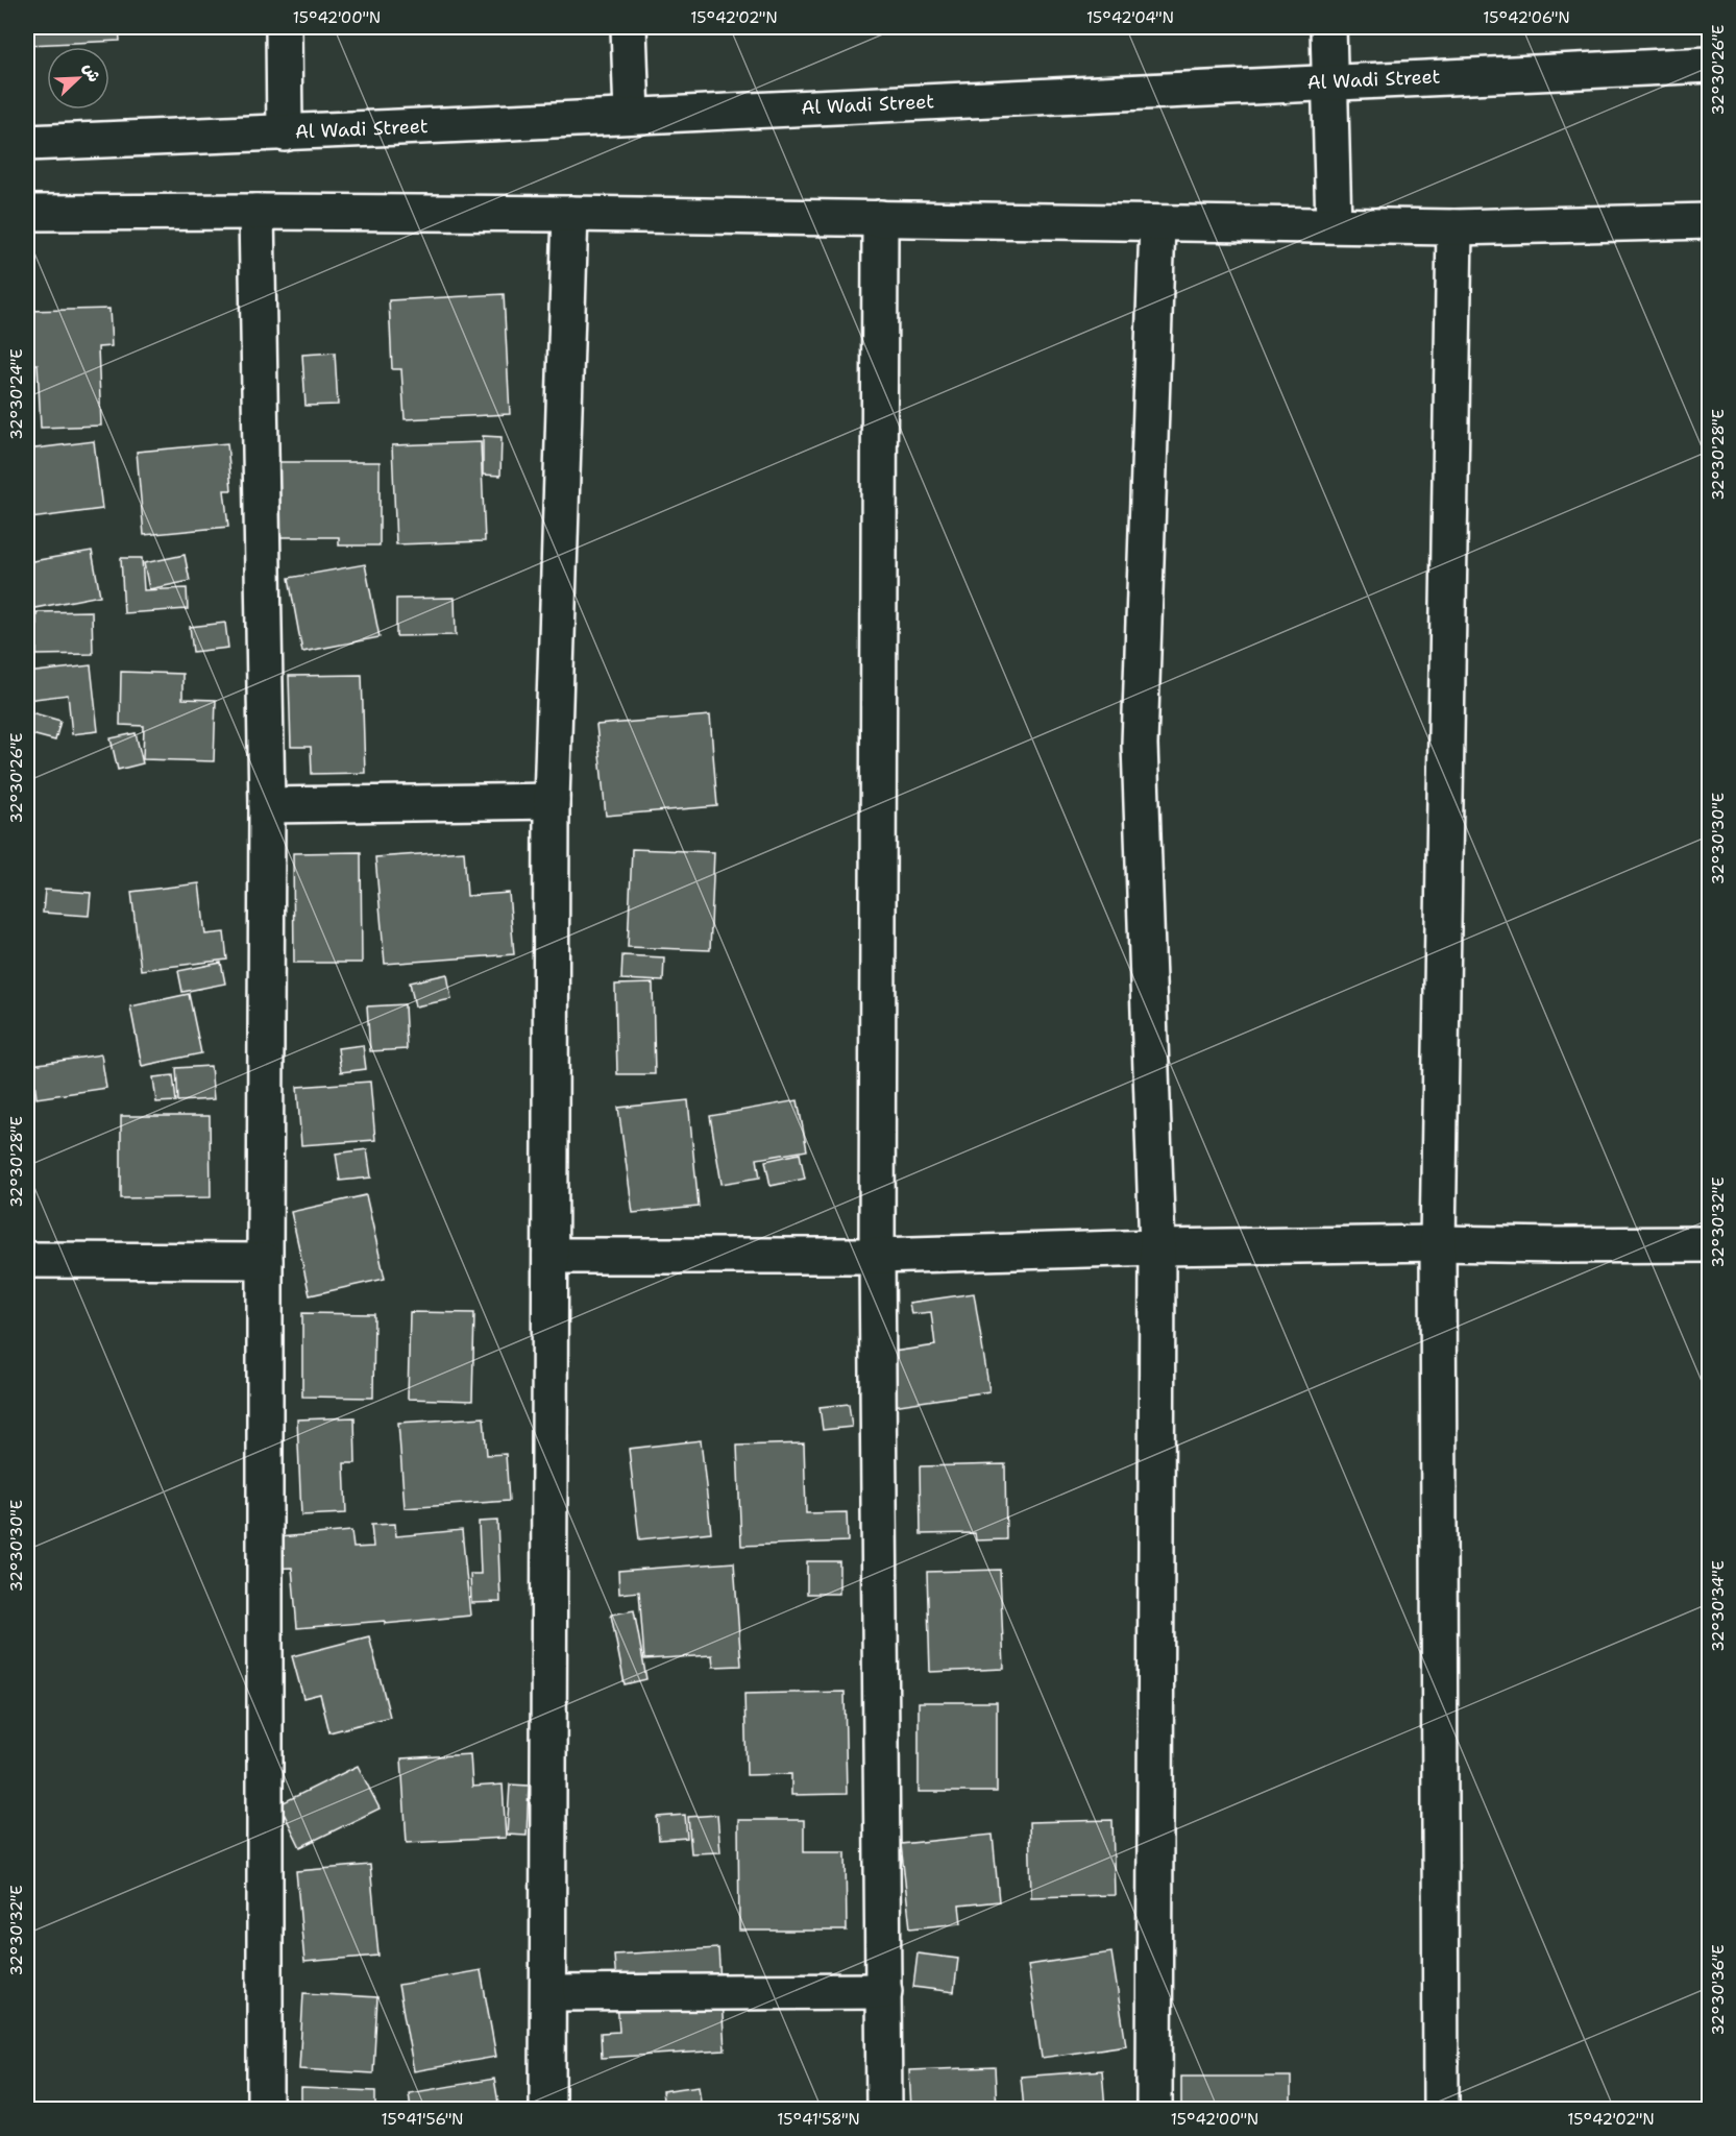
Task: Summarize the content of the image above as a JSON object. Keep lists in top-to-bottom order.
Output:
{
  "streets": {
    "street": ["Al Wadi Street"]
  },
  "north": "top right",
  "coordinates": [
    "15°42'00\"N",
    "15°42'02\"N",
    "15°42'04\"N",
    "15°42'06\"N",
    "32°30'26\"E",
    "32°30'24\"E",
    "32°30'28\"E",
    "32°30'30\"E",
    "32°30'32\"E",
    "32°30'34\"E",
    "32°30'36\"E",
    "15°41'56\"N",
    "15°41'58\"N"
  ]
}
